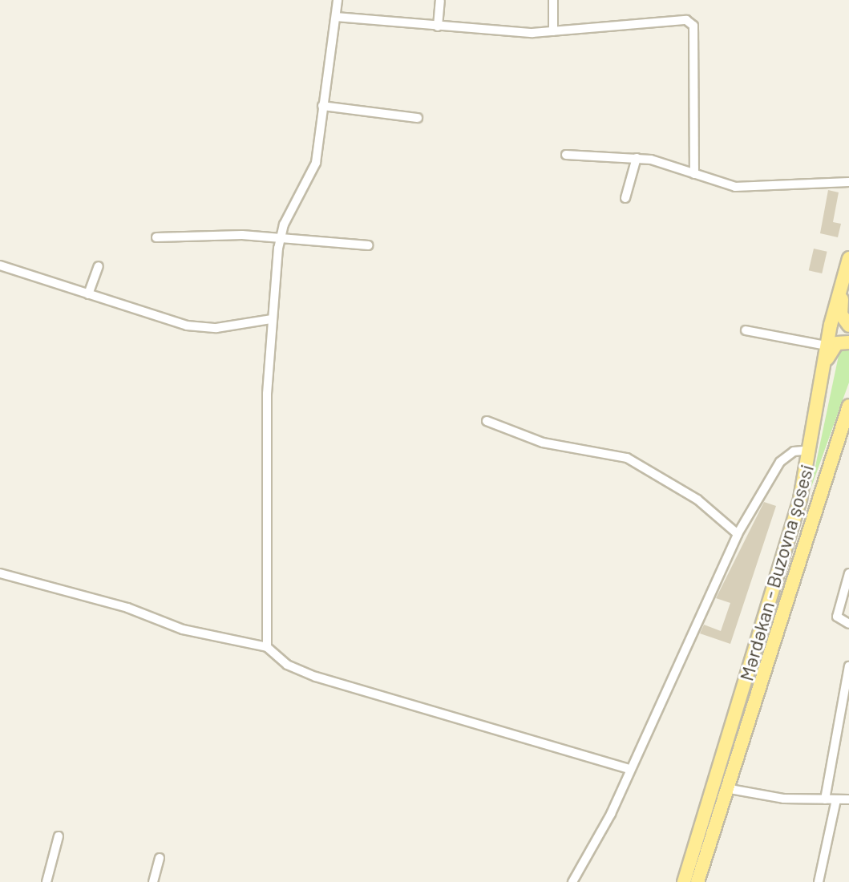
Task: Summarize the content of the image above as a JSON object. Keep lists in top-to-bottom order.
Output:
{
  "streets": {
    "main road": ["Mərdəkan - Buzovna şosesi"]
  }
}
